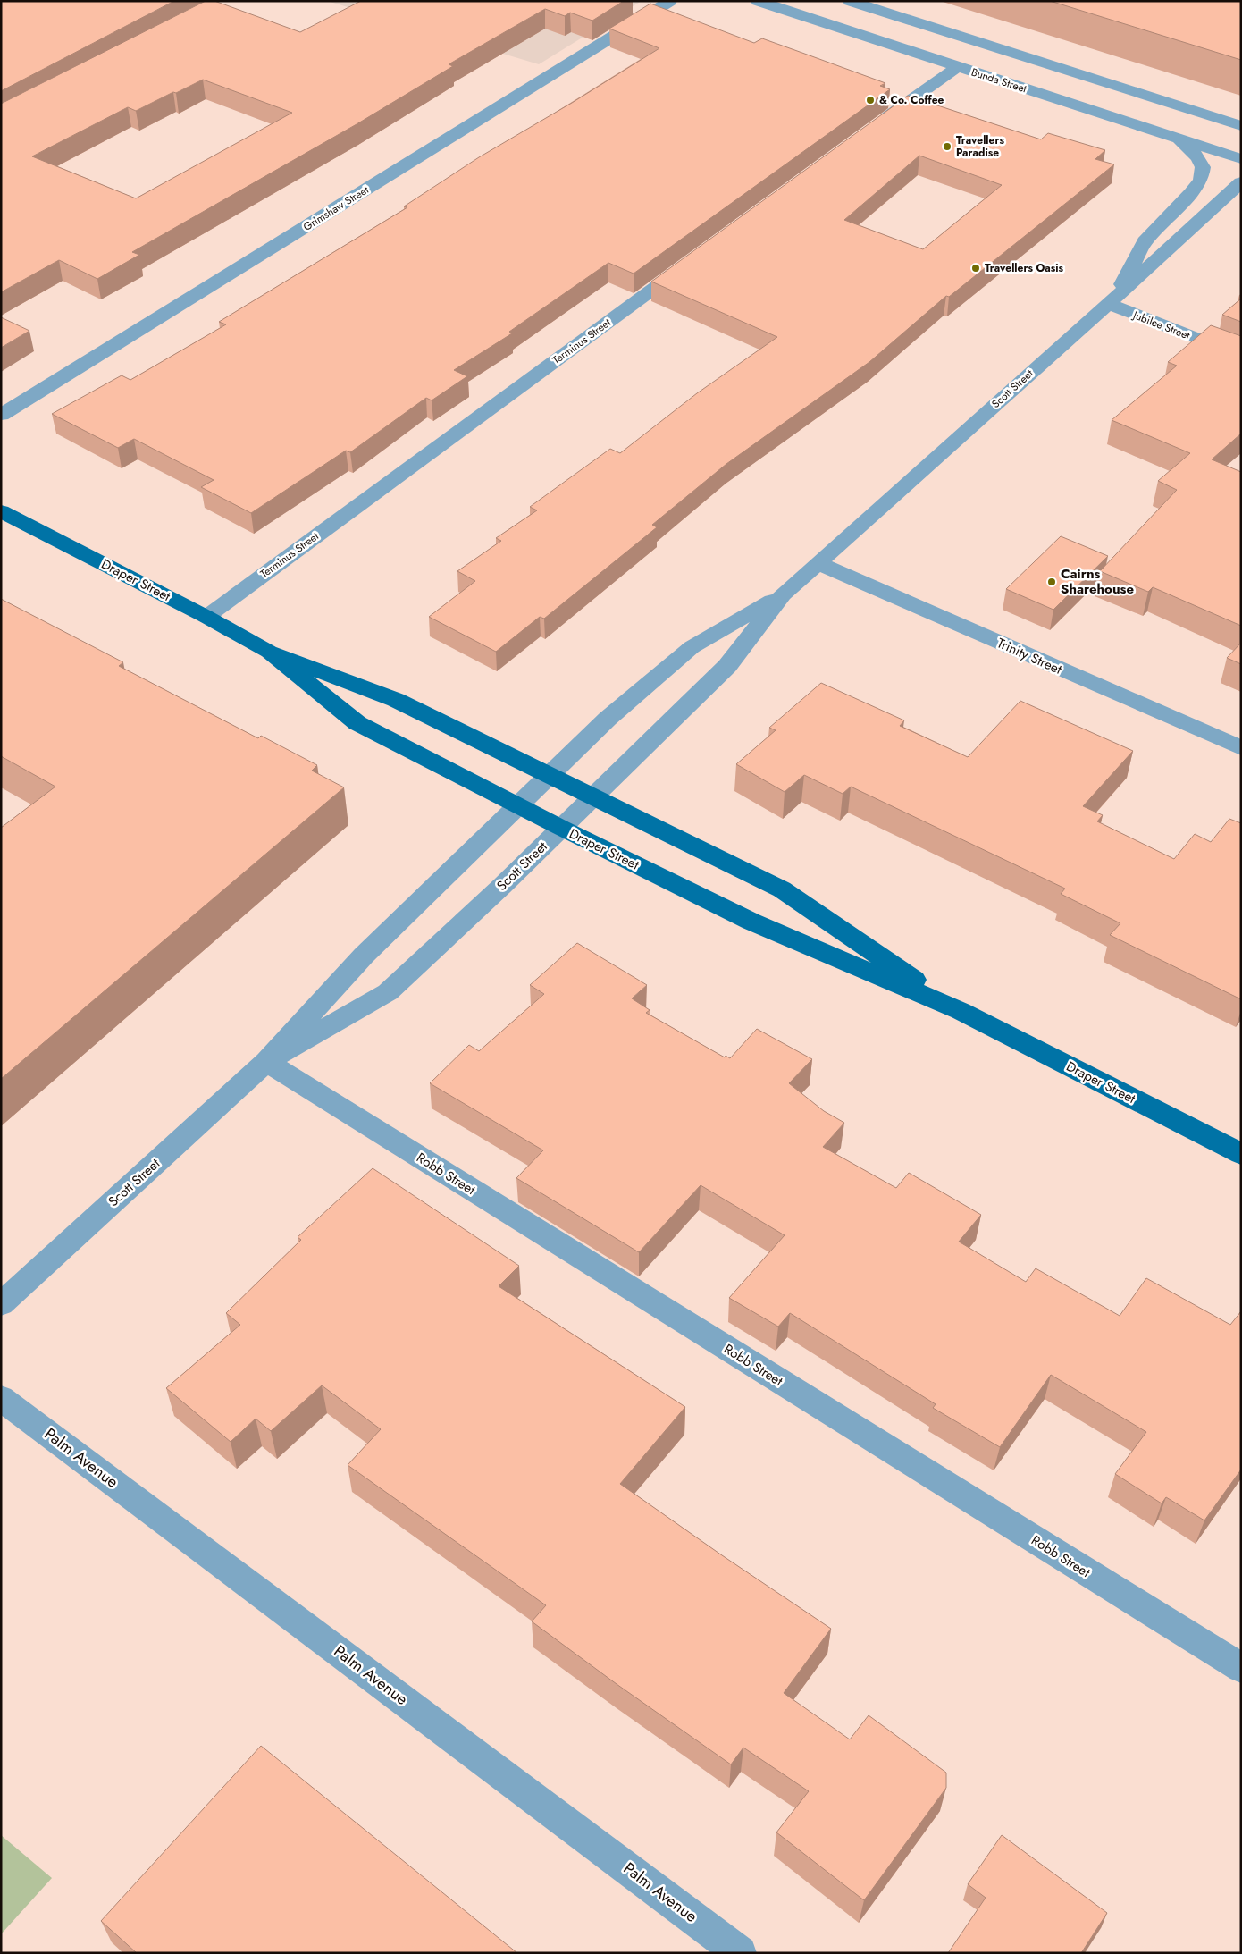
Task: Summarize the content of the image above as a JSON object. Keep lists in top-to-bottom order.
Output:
{
  "streets": {
    "main road": ["Draper Street"],
    "street": [
      "Bunda Street",
      "Grimshaw Street",
      "Jubilee Street",
      "Terminus Street",
      "Scott Street",
      "Trinity Street",
      "Robb Street",
      "Palm Avenue"
    ]
  },
  "crossings": [
    ["Jubilee Street", "Scott Street"],
    ["Terminus Street", "Draper Street"],
    ["Scott Street", "Draper Street"],
    ["Scott Street", "Trinity Street"],
    ["Scott Street", "Robb Street"]
  ],
  "places": [
    "& Co. Coffee",
    "Travellers Paradise",
    "Travellers Oasis",
    "Cairns Sharehouse"
  ]
}
